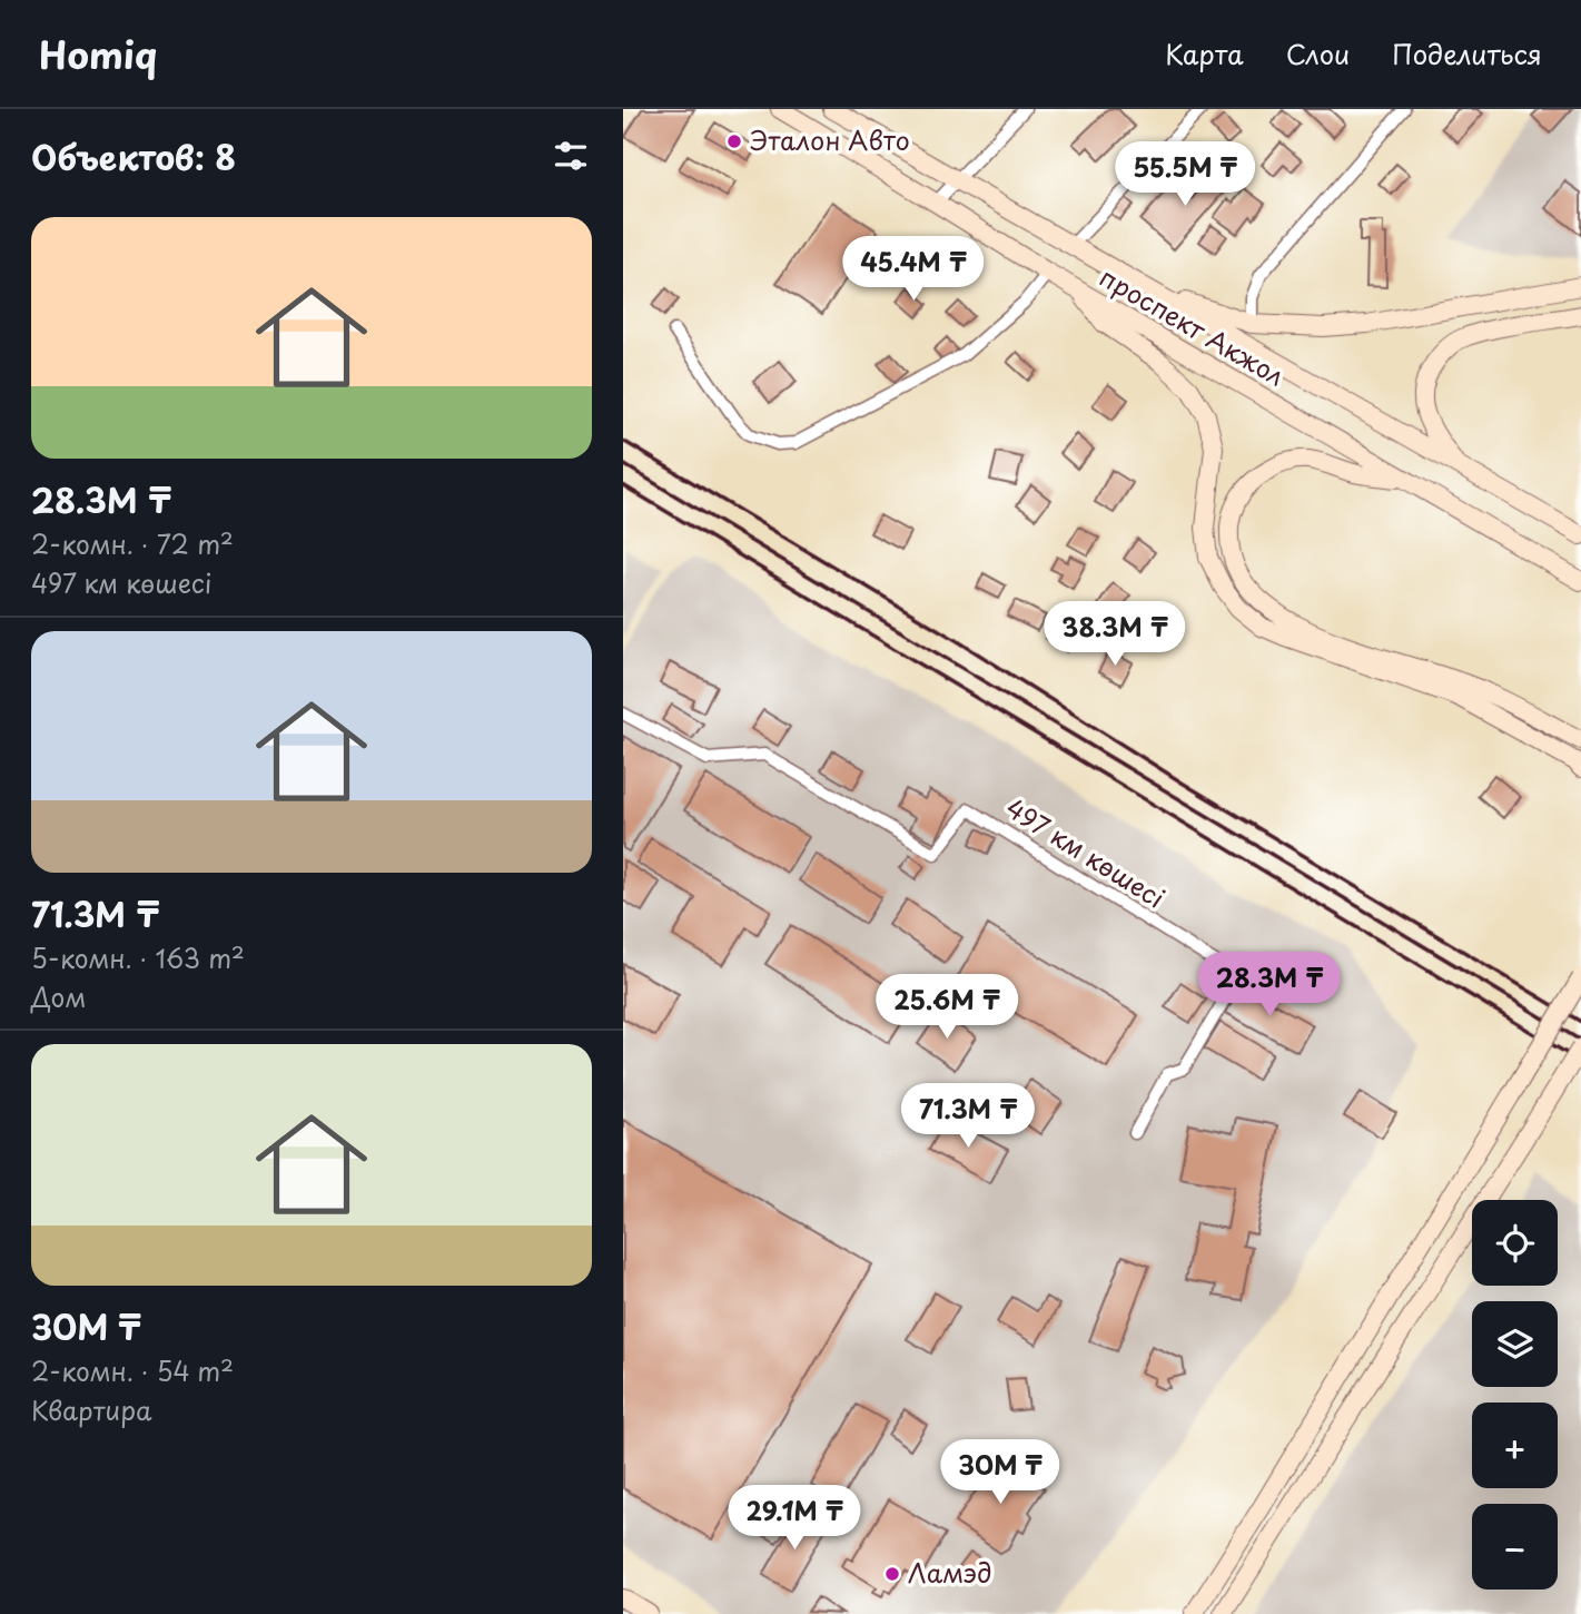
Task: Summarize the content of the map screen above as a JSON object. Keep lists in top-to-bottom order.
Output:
{
  "streets": {
    "main road": ["проспект Акжол"],
    "street": ["497 км көшесі"]
  },
  "places": ["Эталон Авто", "Ламэд"],
  "page": {
    "header": "Homiq",
    "nav": ["Карта", "Слои", "Поделиться"],
    "heading": "Объектов: 8",
    "price": [
      "55.5M ₸",
      "45.4M ₸",
      "38.3M ₸",
      "28.3M ₸",
      "25.6M ₸",
      "71.3M ₸",
      "30M ₸",
      "29.1M ₸"
    ],
    "list": [
      {
        "name": "28.3M ₸",
        "note": "2-комн. · 72 m² · 497 км көшесі"
      },
      {
        "name": "71.3M ₸",
        "note": "5-комн. · 163 m² · Дом"
      },
      {
        "name": "30M ₸",
        "note": "2-комн. · 54 m² · Квартира"
      }
    ],
    "map_buttons": ["+", "−"]
  }
}
